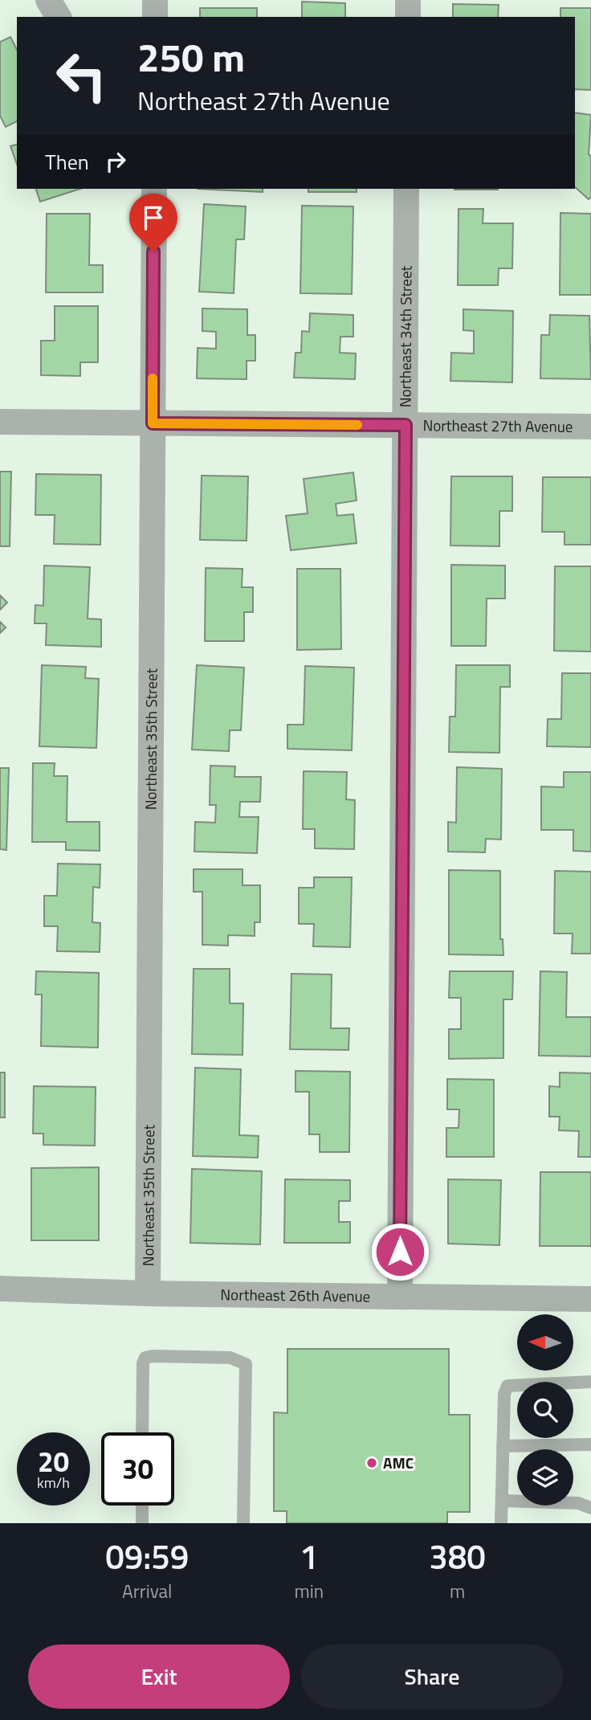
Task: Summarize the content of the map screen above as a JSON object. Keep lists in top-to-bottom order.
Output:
{
  "streets": {
    "street": [
      "Northeast 34th Street",
      "Northeast 27th Avenue",
      "Northeast 35th Street",
      "Northeast 26th Avenue"
    ]
  },
  "crossings": [
    ["Northeast 34th Street", "Northeast 27th Avenue"],
    ["Northeast 34th Street", "Northeast 26th Avenue"],
    ["Northeast 27th Avenue", "Northeast 35th Street"],
    ["Northeast 35th Street", "Northeast 26th Avenue"]
  ],
  "places": ["AMC"],
  "north": "left",
  "page": {
    "turn": ["250 m", "Northeast 27th Avenue"],
    "then": "Then",
    "speed": "20 km/h",
    "limit": "30",
    "eta": [
      "09:59",
      "Arrival",
      "1",
      "min",
      "380",
      "m"
    ],
    "buttons": ["Exit", "Share"]
  }
}
